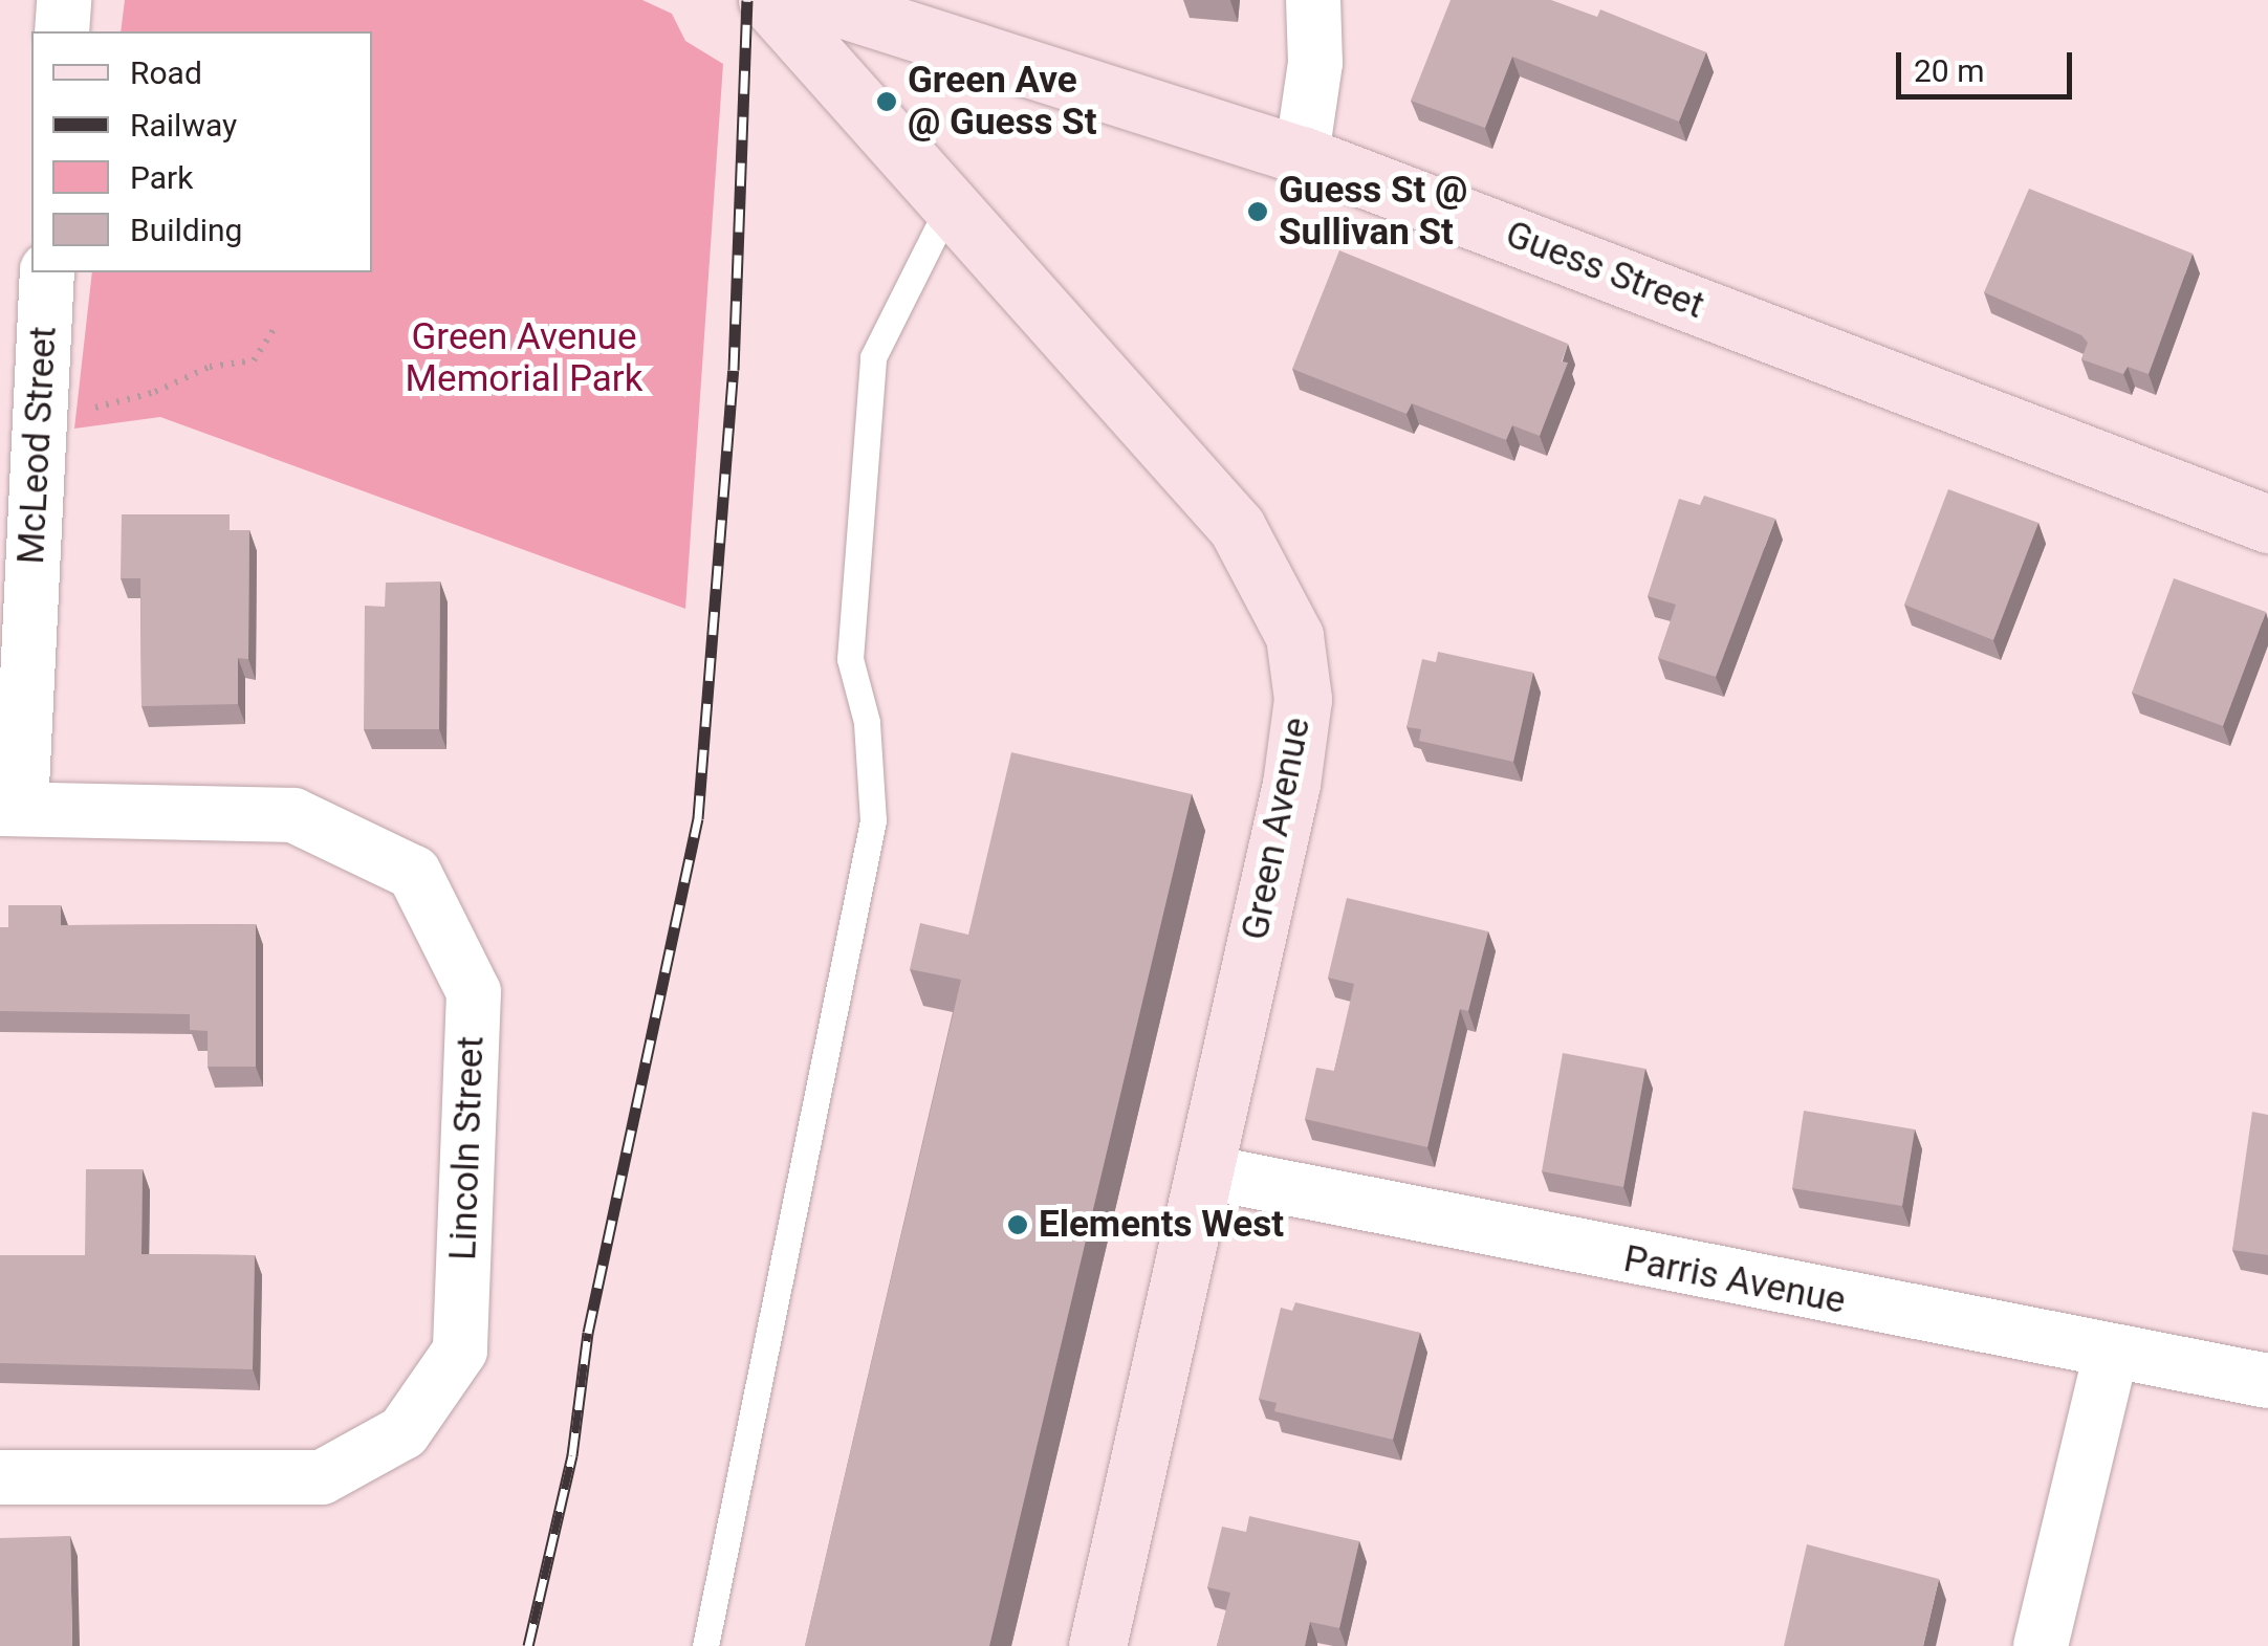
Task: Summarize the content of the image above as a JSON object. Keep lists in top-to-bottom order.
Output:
{
  "streets": {
    "street": [
      "Guess Street",
      "McLeod Street",
      "Green Avenue",
      "Lincoln Street",
      "Parris Avenue"
    ]
  },
  "crossings": [
    ["McLeod Street", "Lincoln Street"],
    ["Green Avenue", "Parris Avenue"]
  ],
  "parks": ["Green Avenue Memorial Park"],
  "places": ["Green Ave @ Guess St", "Guess St @ Sullivan St", "Elements West"],
  "legend": [
    "Road",
    "Railway",
    "Park",
    "Building"
  ],
  "scale_bar": "20 m"
}
